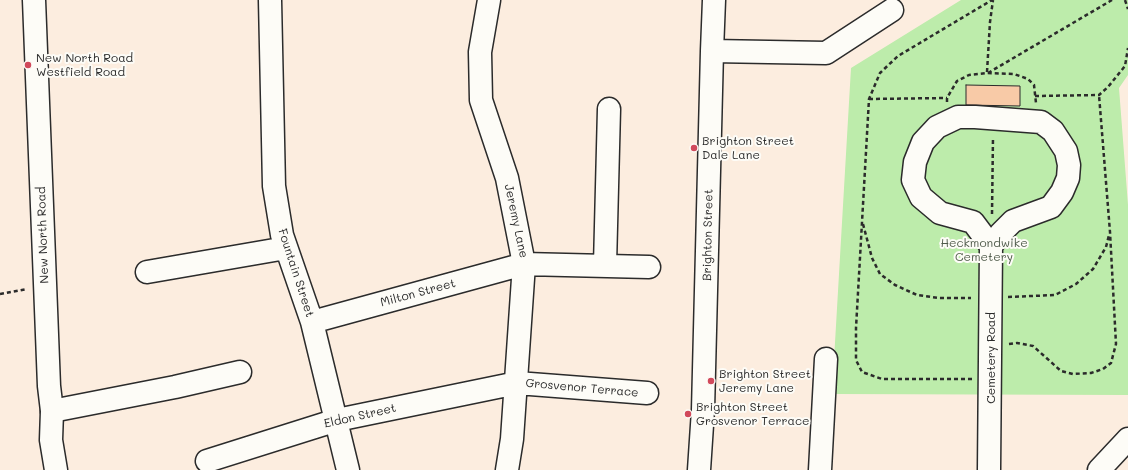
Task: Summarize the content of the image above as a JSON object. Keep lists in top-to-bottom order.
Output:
{
  "streets": {
    "street": [
      "Jeremy Lane",
      "New North Road",
      "Brighton Street",
      "Fountain Street",
      "Milton Street",
      "Cemetery Road",
      "Grosvenor Terrace",
      "Eldon Street"
    ]
  },
  "crossings": [
    ["Jeremy Lane", "Milton Street"],
    ["Jeremy Lane", "Grosvenor Terrace"],
    ["Jeremy Lane", "Eldon Street"],
    ["Fountain Street", "Milton Street"],
    ["Fountain Street", "Eldon Street"],
    ["Grosvenor Terrace", "Eldon Street"]
  ],
  "parks": ["Heckmondwike Cemetery"],
  "places": [
    "New North Road Westfield Road",
    "Brighton Street Dale Lane",
    "Brighton Street Jeremy Lane",
    "Brighton Street Grosvenor Terrace"
  ]
}
